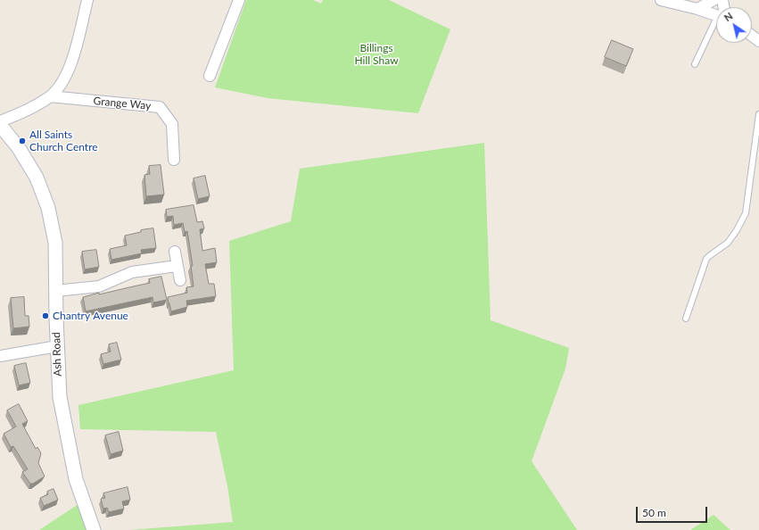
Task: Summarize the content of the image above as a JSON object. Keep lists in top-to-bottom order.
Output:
{
  "streets": {
    "street": ["Grange Way", "Ash Road"]
  },
  "parks": ["Billings Hill Shaw"],
  "places": ["All Saints Church Centre", "Chantry Avenue"],
  "scale_bar": "50 m",
  "north": "top left"
}
